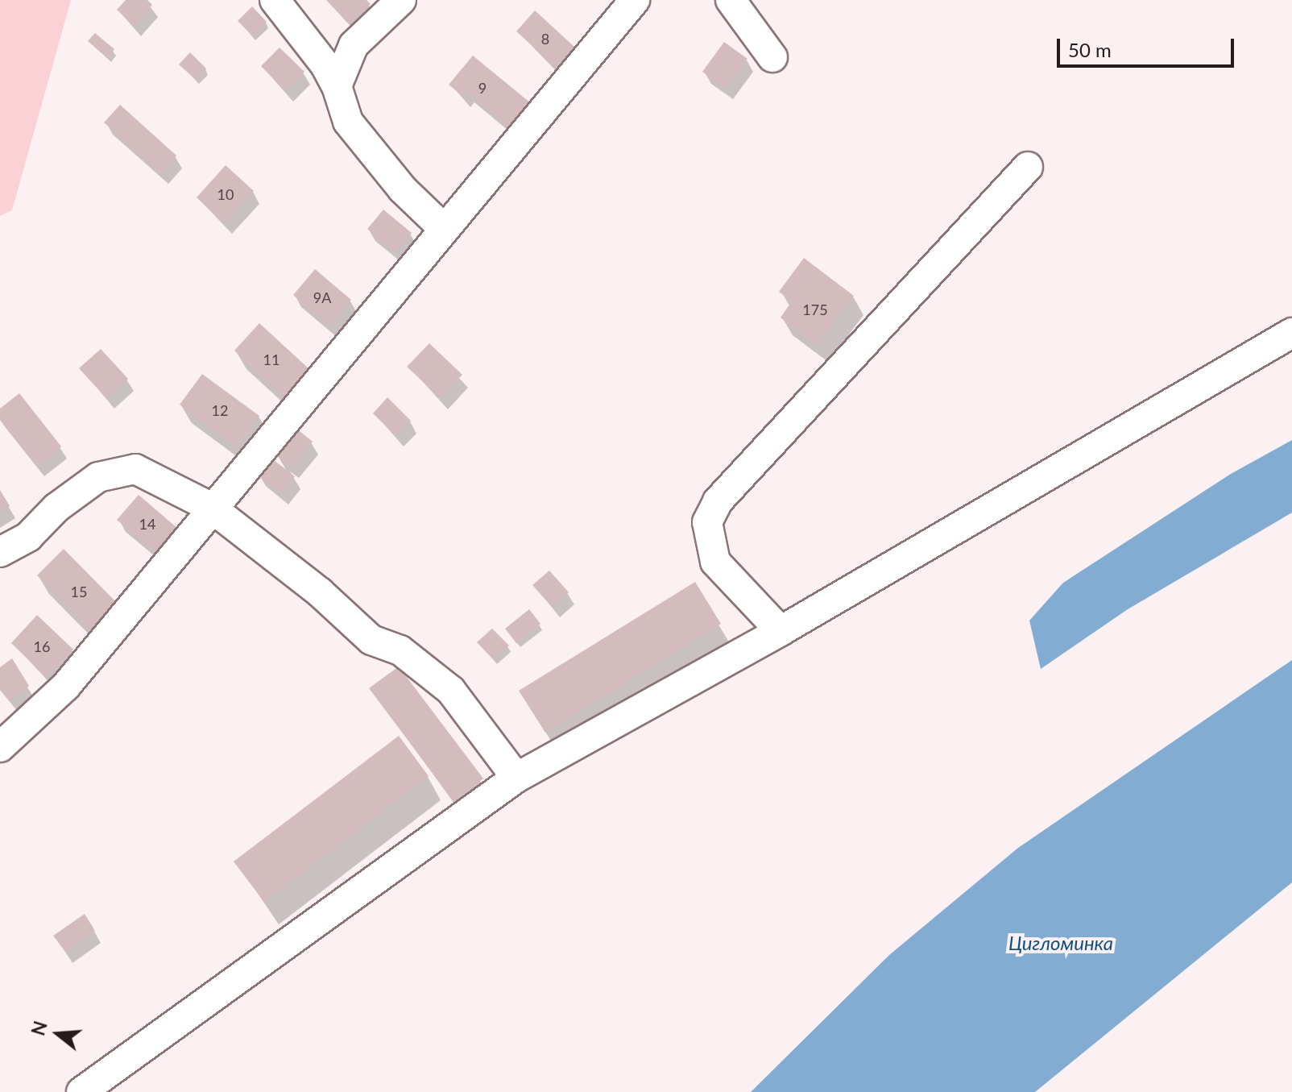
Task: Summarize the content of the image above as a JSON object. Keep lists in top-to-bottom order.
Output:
{
  "water": ["Цигломинка"],
  "house_numbers": [
    "8",
    "9",
    "10",
    "9А",
    "175",
    "11",
    "12",
    "14",
    "15",
    "16"
  ],
  "scale_bar": "50 m",
  "north": "left"
}
